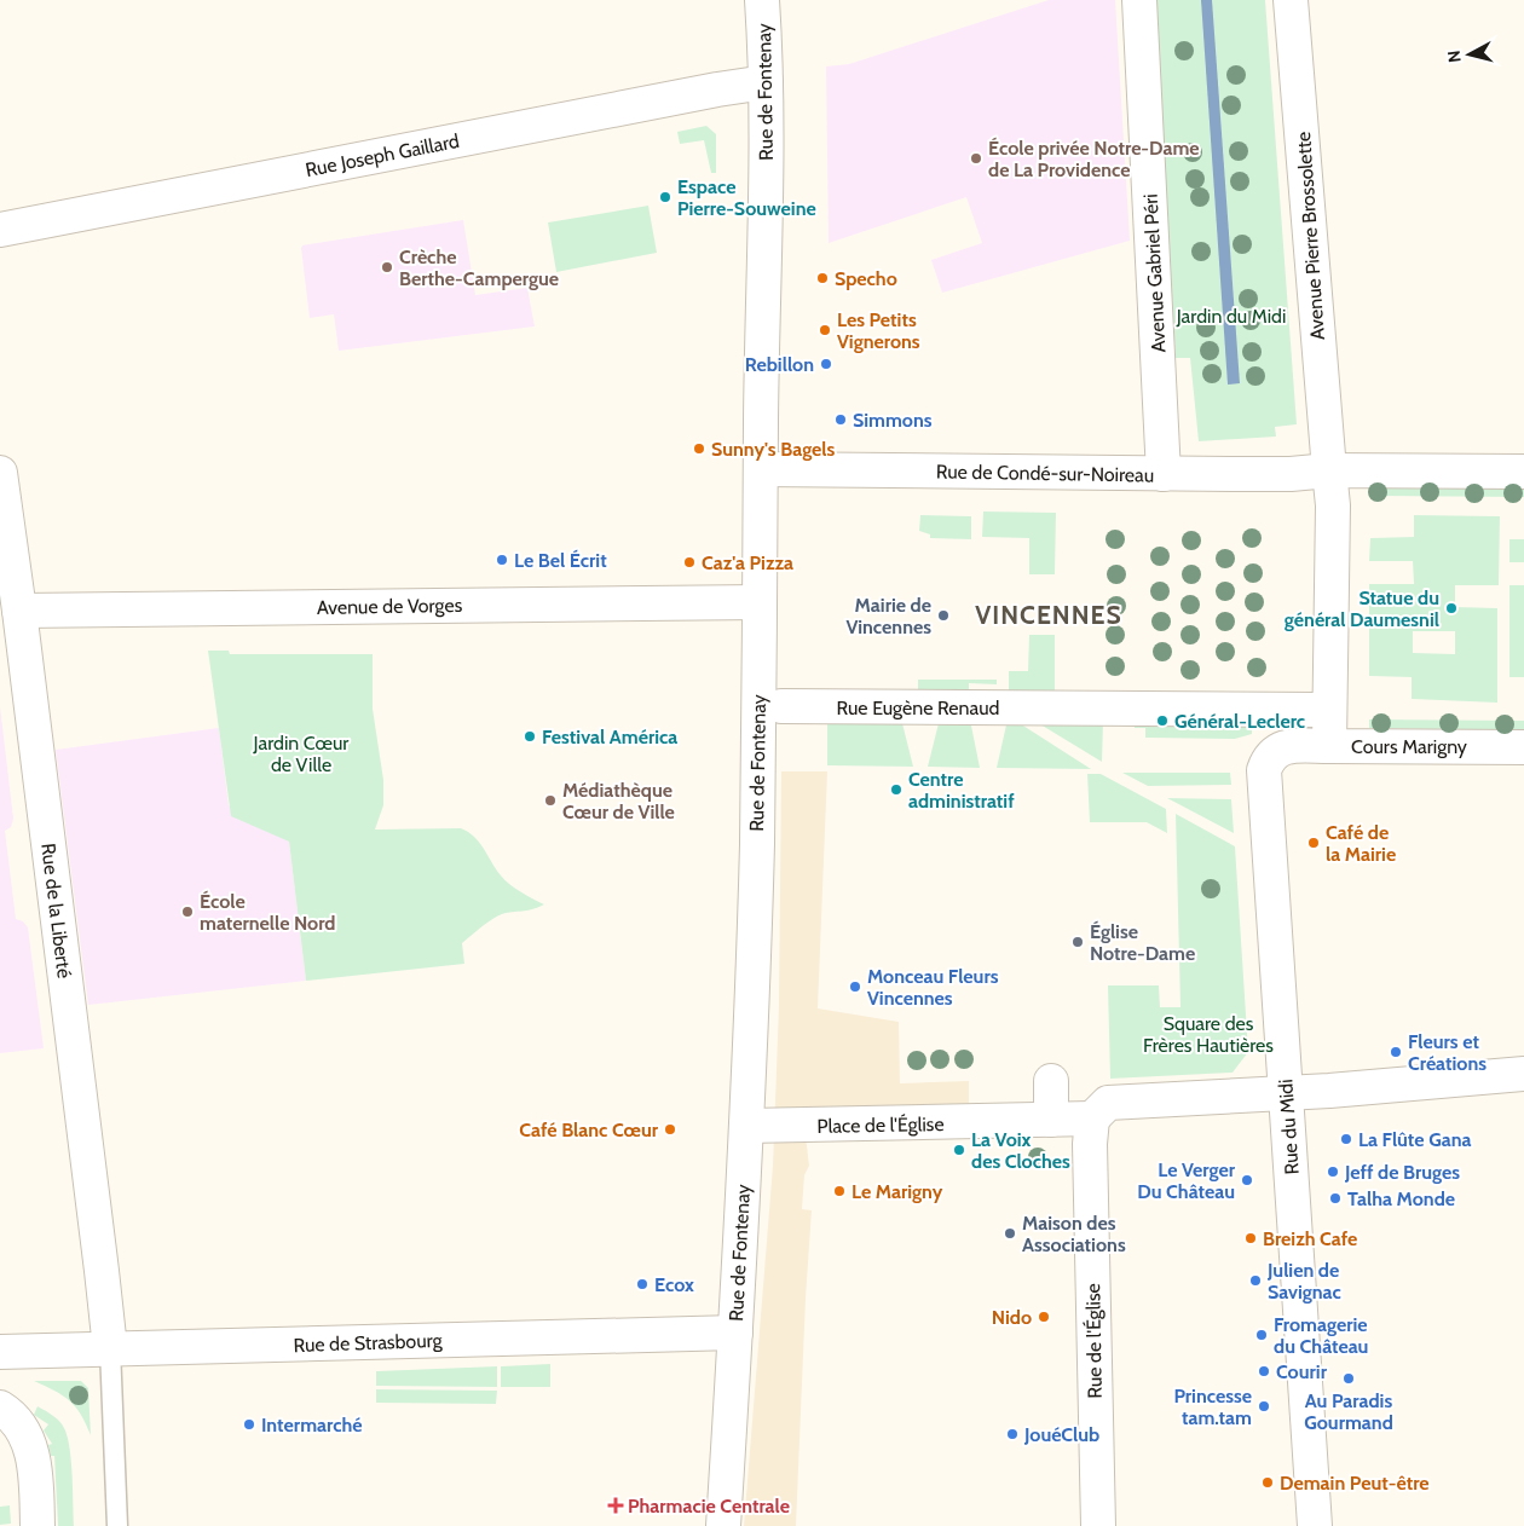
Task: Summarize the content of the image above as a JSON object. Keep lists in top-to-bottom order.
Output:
{
  "streets": {
    "street": [
      "Rue de Fontenay",
      "Rue Joseph Gaillard",
      "Avenue Pierre Brossolette",
      "Avenue Gabriel Péri",
      "Rue de Condé-sur-Noireau",
      "Avenue de Vorges",
      "Rue Eugène Renaud",
      "Cours Marigny",
      "Rue de la Liberté",
      "Place de l'Église",
      "Rue du Midi",
      "Rue de l'Église",
      "Rue de Strasbourg"
    ]
  },
  "crossings": [
    ["Rue de Fontenay", "Rue Joseph Gaillard"],
    ["Rue de Fontenay", "Rue de Condé-sur-Noireau"],
    ["Rue de Fontenay", "Avenue de Vorges"],
    ["Rue de Fontenay", "Place de l'Église"],
    ["Rue de Fontenay", "Rue de Strasbourg"],
    ["Avenue Pierre Brossolette", "Rue de Condé-sur-Noireau"],
    ["Avenue Pierre Brossolette", "Cours Marigny"],
    ["Avenue Gabriel Péri", "Rue de Condé-sur-Noireau"],
    ["Rue de Condé-sur-Noireau", "Cours Marigny"],
    ["Avenue de Vorges", "Rue de la Liberté"],
    ["Cours Marigny", "Rue du Midi"],
    ["Rue de la Liberté", "Rue de Strasbourg"],
    ["Place de l'Église", "Rue de l'Église"]
  ],
  "districts": ["VINCENNES"],
  "parks": ["Jardin du Midi", "Jardin Cœur de Ville", "Square des Frères Hautières"],
  "places": {
    "other": [
      "École privée Notre-Dame de La Providence",
      "Espace Pierre-Souweine",
      "Crèche Berthe-Campergue",
      "Specho",
      "Les Petits Vignerons",
      "Rebillon",
      "Simmons",
      "Sunny's Bagels",
      "Le Bel Écrit",
      "Caz'a Pizza",
      "Statue du général Daumesnil",
      "Mairie de Vincennes",
      "Général-Leclerc",
      "Festival América",
      "Centre administratif",
      "Médiathèque Cœur de Ville",
      "Café de la Mairie",
      "École maternelle Nord",
      "Église Notre-Dame",
      "Monceau Fleurs Vincennes",
      "Fleurs et Créations",
      "Café Blanc Cœur",
      "La Flûte Gana",
      "La Voix des Cloches",
      "Jeff de Bruges",
      "Le Verger Du Château",
      "Le Marigny",
      "Talha Monde",
      "Maison des Associations",
      "Breizh Cafe",
      "Julien de Savignac",
      "Ecox",
      "Nido",
      "Fromagerie du Château",
      "Courir",
      "Au Paradis Gourmand",
      "Princesse tam.tam",
      "Intermarché",
      "JouéClub",
      "Demain Peut-être"
    ],
    "health": ["Pharmacie Centrale"]
  },
  "north": "left"
}
